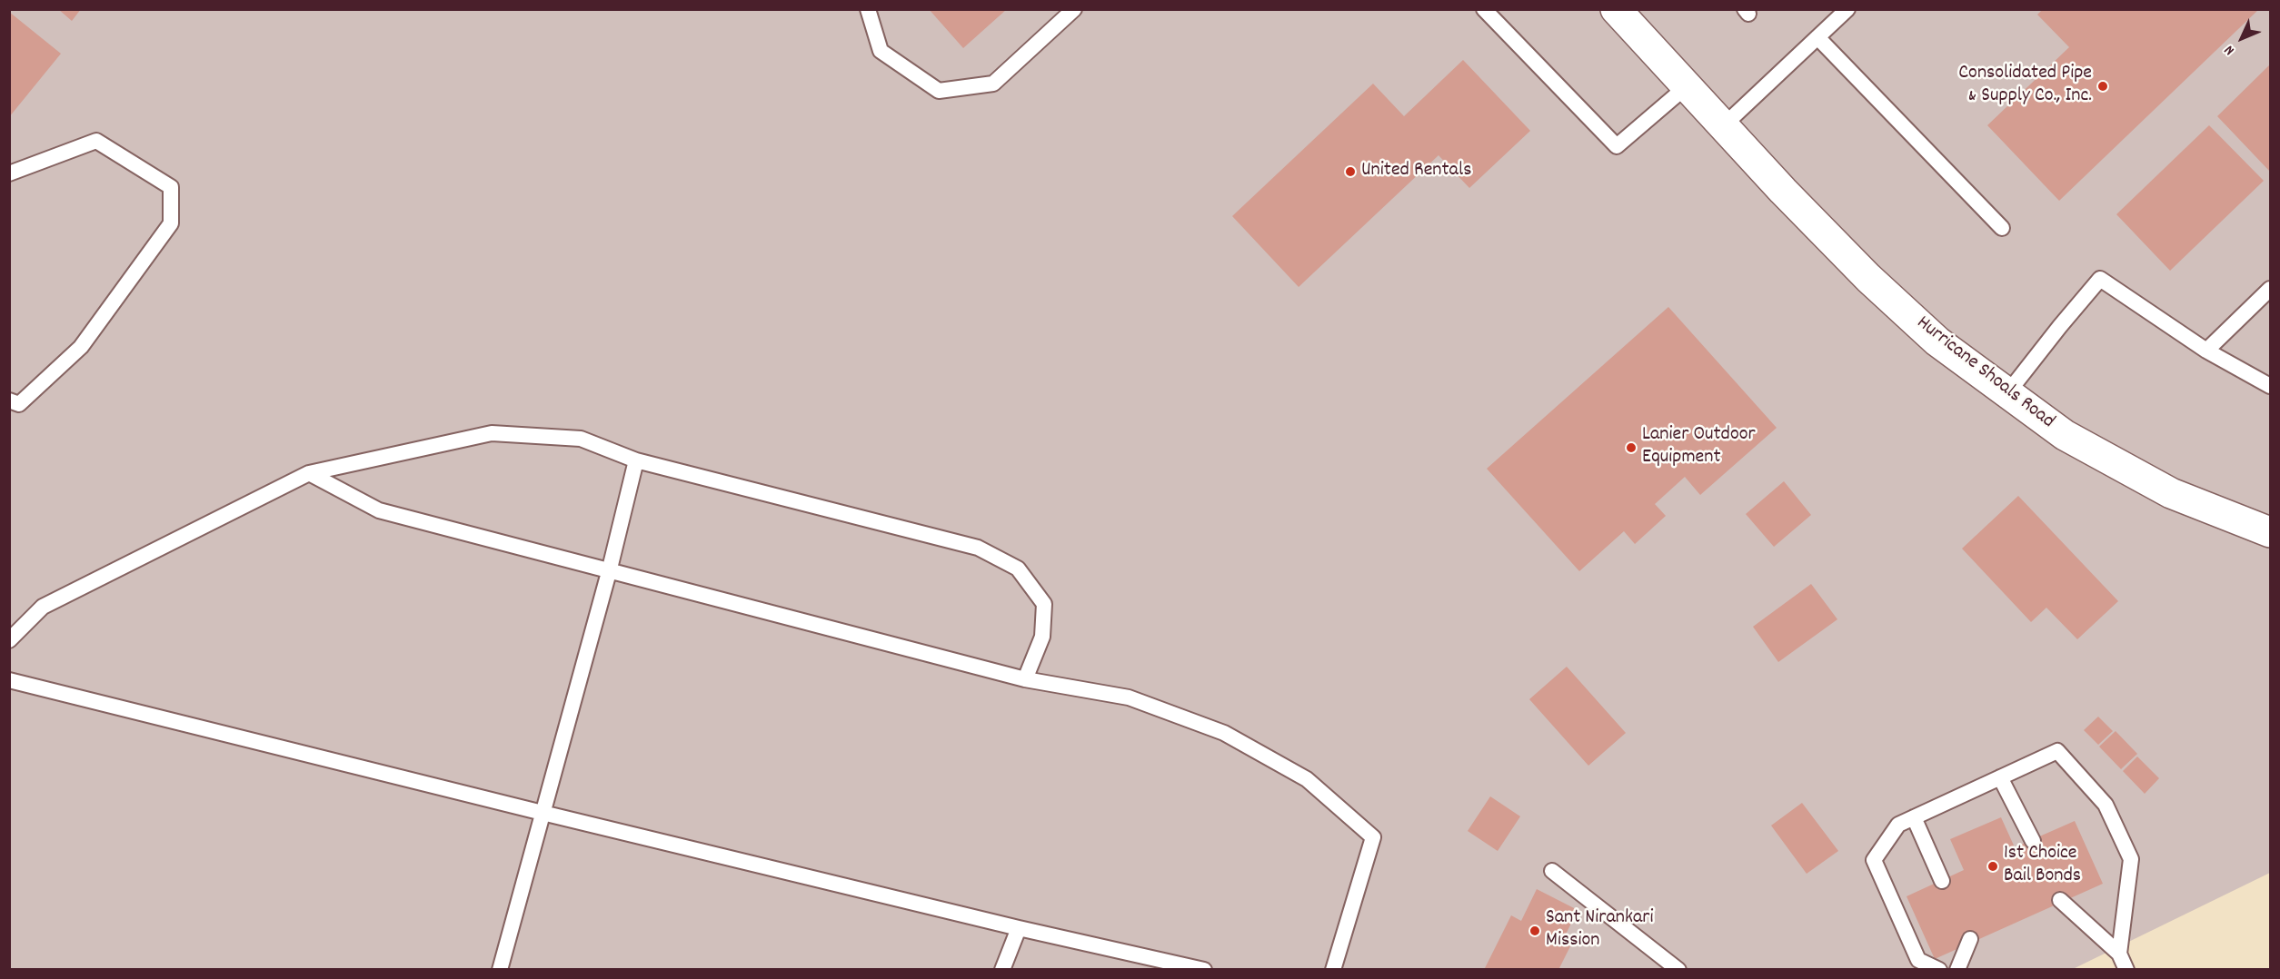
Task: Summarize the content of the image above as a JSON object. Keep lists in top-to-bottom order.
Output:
{
  "streets": {
    "street": ["Hurricane Shoals Road"]
  },
  "places": [
    "Consolidated Pipe & Supply Co., Inc.",
    "United Rentals",
    "Lanier Outdoor Equipment",
    "1st Choice Bail Bonds",
    "Sant Nirankari Mission"
  ],
  "north": "bottom left"
}
